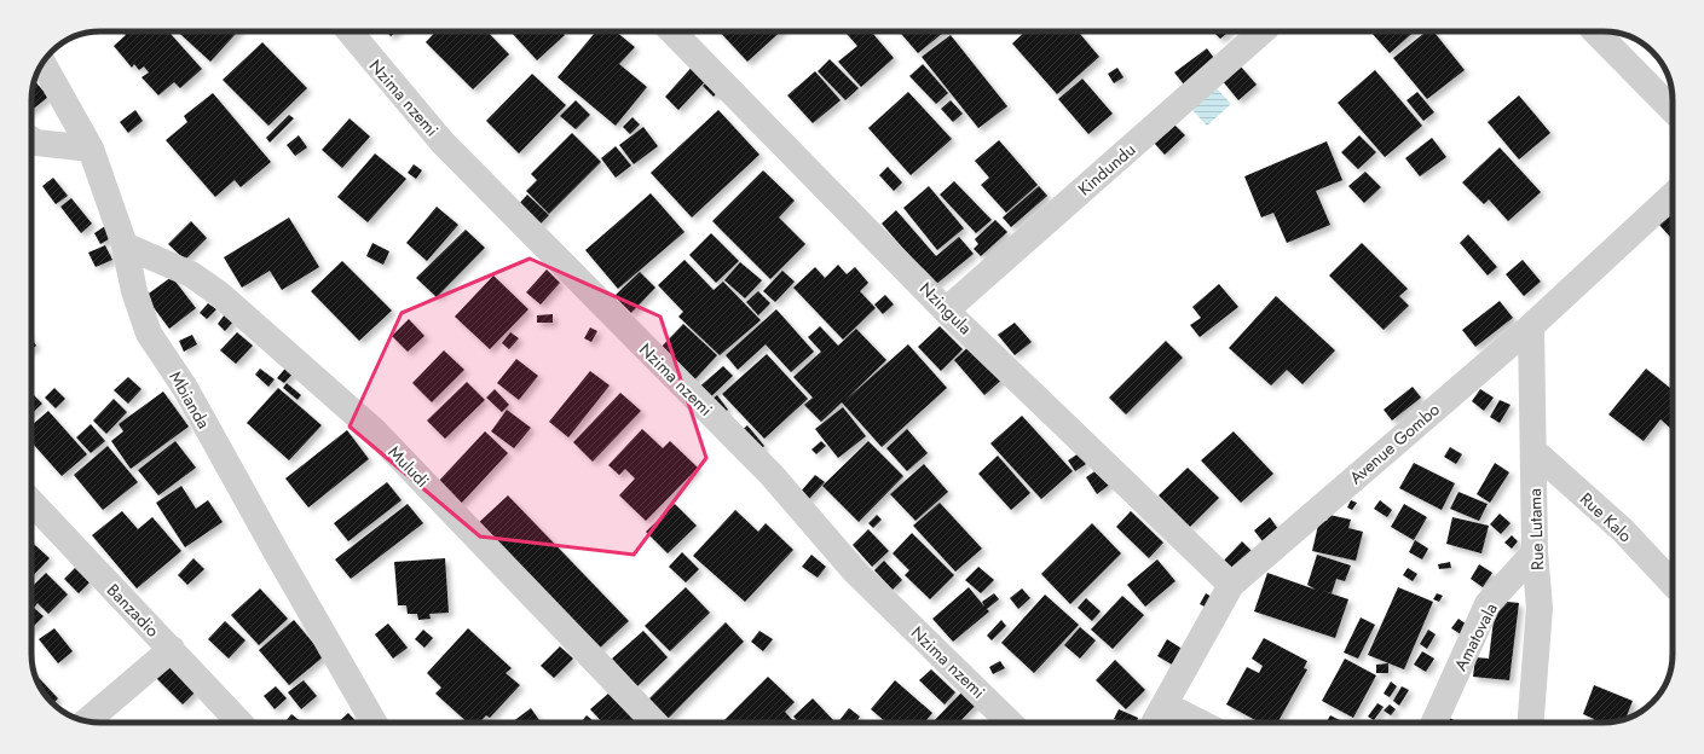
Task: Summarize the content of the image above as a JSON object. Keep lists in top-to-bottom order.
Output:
{
  "streets": {
    "street": [
      "Nzima nzemi",
      "Kindundu",
      "Nzingula",
      "Mbianda",
      "Avenue Gombo",
      "Muludi",
      "Rue Kalo",
      "Rue Lutama",
      "Banzadio",
      "Amatovala"
    ]
  },
  "crossings": [
    ["Kindundu", "Nzingula"],
    ["Nzingula", "Avenue Gombo"],
    ["Mbianda", "Muludi"],
    ["Avenue Gombo", "Rue Lutama"],
    ["Rue Kalo", "Rue Lutama"],
    ["Rue Lutama", "Amatovala"]
  ]
}
